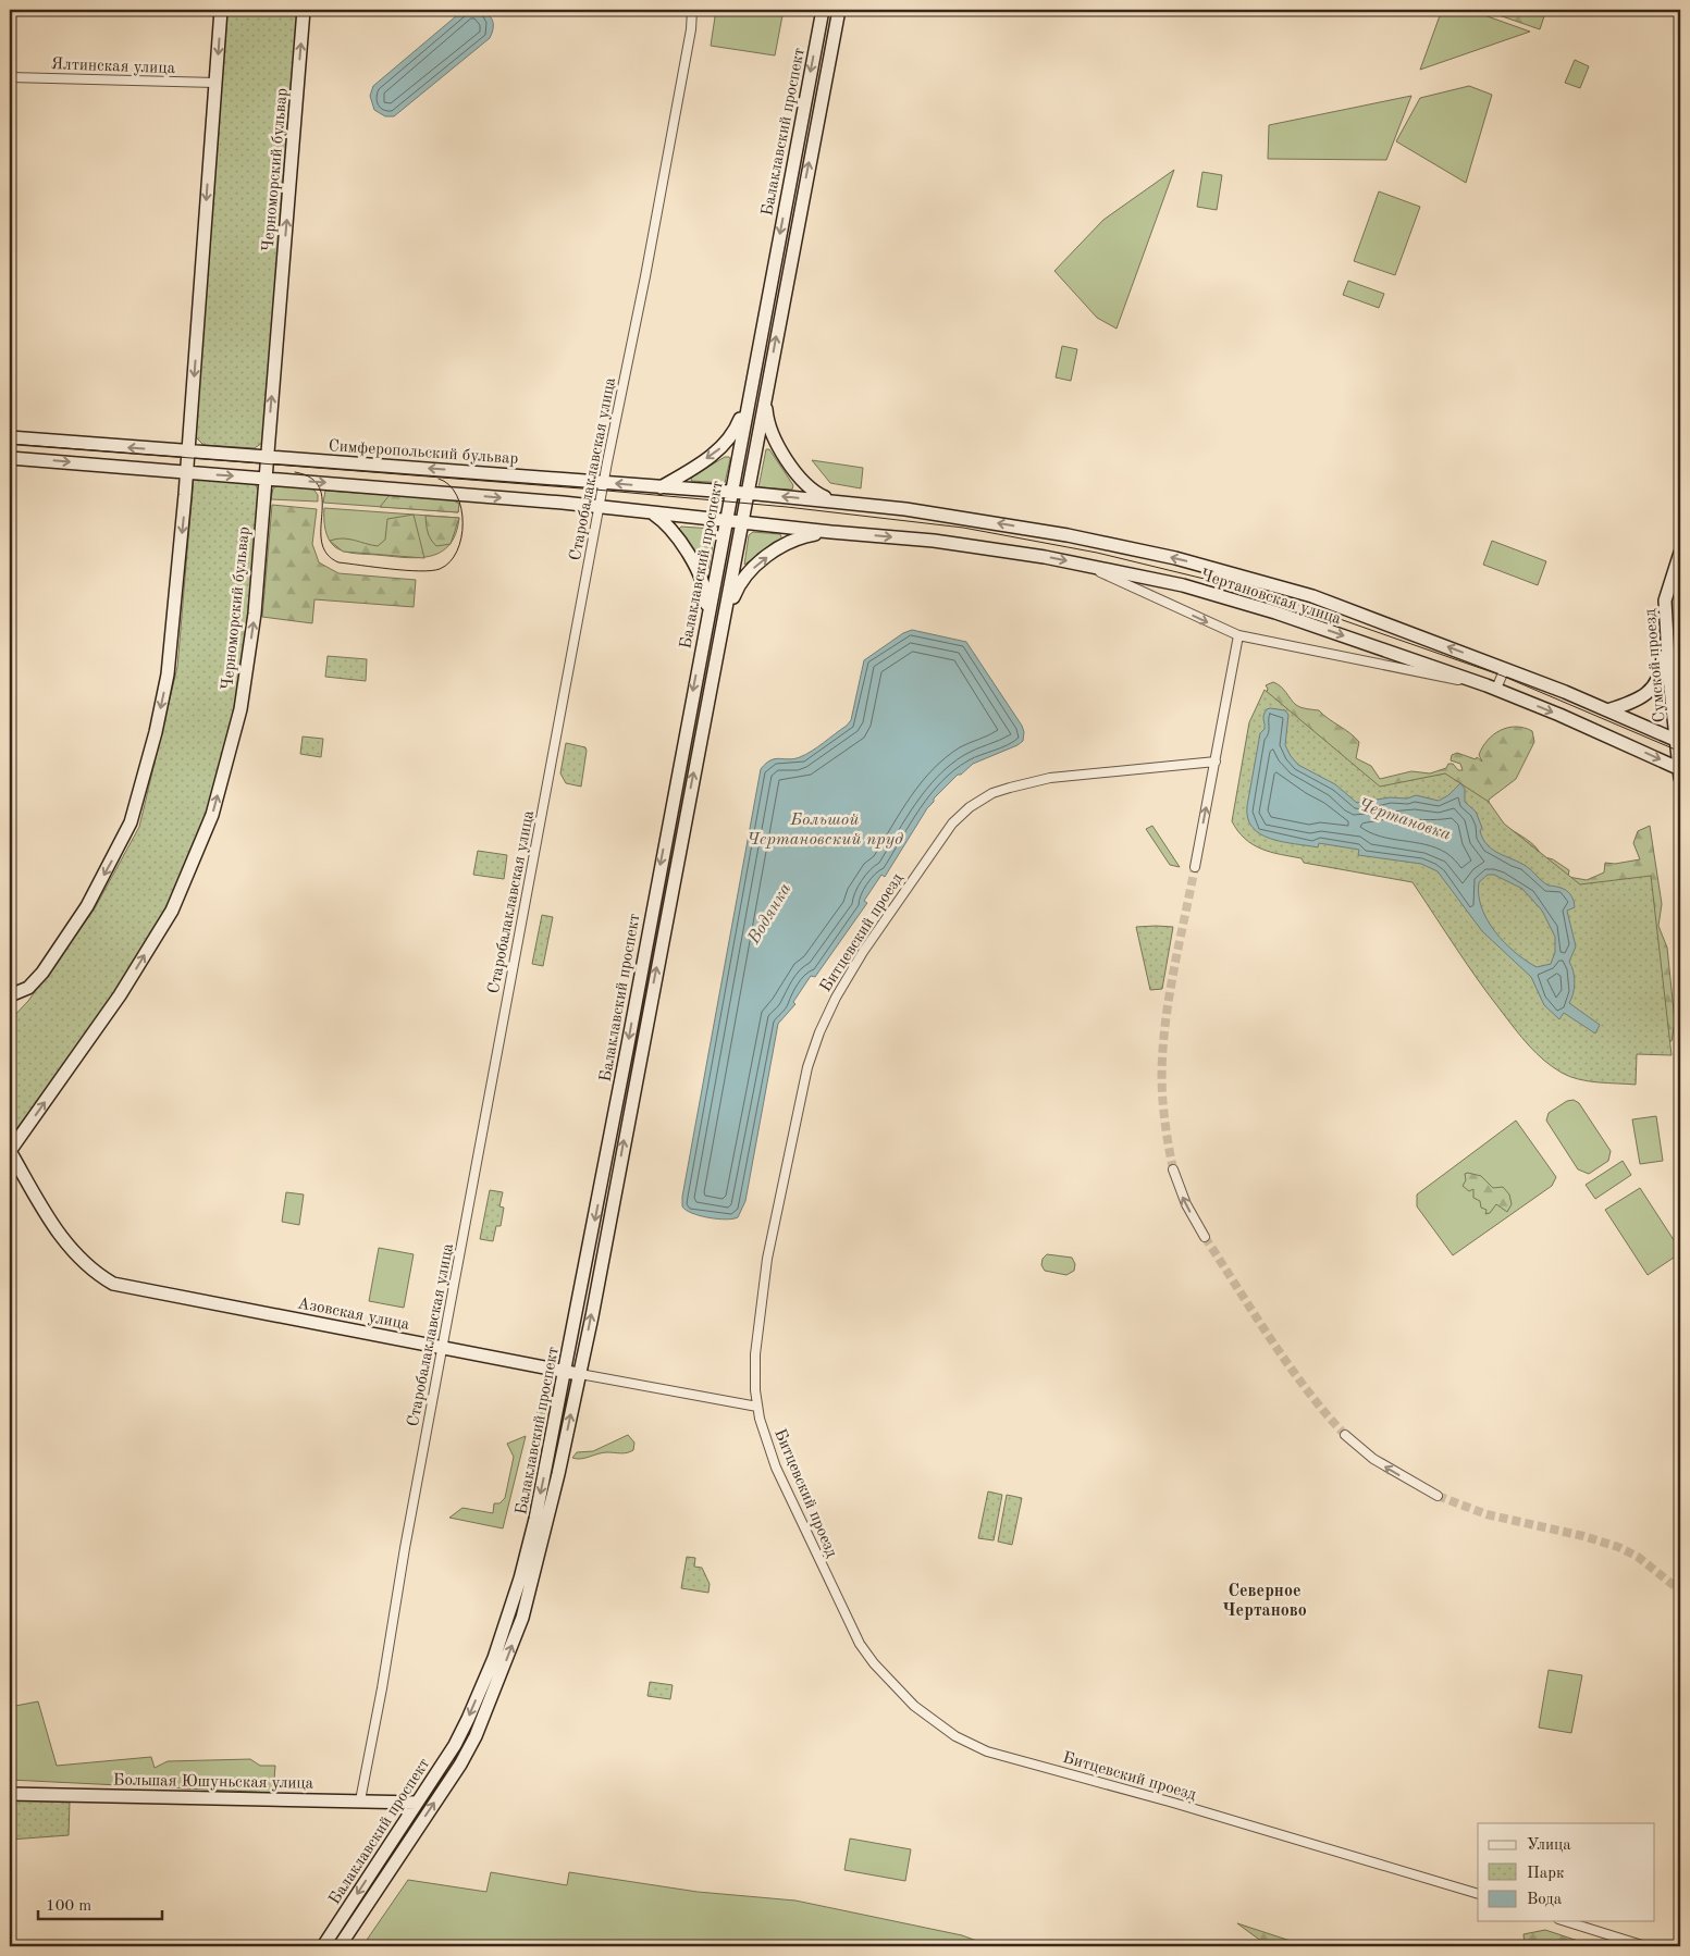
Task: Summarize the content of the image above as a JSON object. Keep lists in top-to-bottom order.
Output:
{
  "streets": {
    "main road": [
      "Балаклавский проспект",
      "Черноморский бульвар",
      "Симферопольский бульвар",
      "Чертановская улица",
      "Сумской проезд",
      "Азовская улица",
      "Большая Юшуньская улица"
    ],
    "street": ["Ялтинская улица", "Старобалаклавская улица", "Битцевский проезд"]
  },
  "crossings": [
    ["Балаклавский проспект", "Симферопольский бульвар"],
    ["Балаклавский проспект", "Азовская улица"],
    ["Балаклавский проспект", "Большая Юшуньская улица"],
    ["Черноморский бульвар", "Симферопольский бульвар"],
    ["Черноморский бульвар", "Азовская улица"],
    ["Симферопольский бульвар", "Старобалаклавская улица"],
    ["Симферопольский бульвар", "Чертановская улица"],
    ["Старобалаклавская улица", "Азовская улица"],
    ["Старобалаклавская улица", "Большая Юшуньская улица"],
    ["Чертановская улица", "Сумской проезд"],
    ["Битцевский проезд", "Азовская улица"]
  ],
  "districts": ["Северное Чертаново"],
  "water": ["Большой Чертановский пруд", "Чертановка", "Водянка"],
  "legend": ["Улица", "Парк", "Вода"],
  "scale_bar": "100 m"
}
